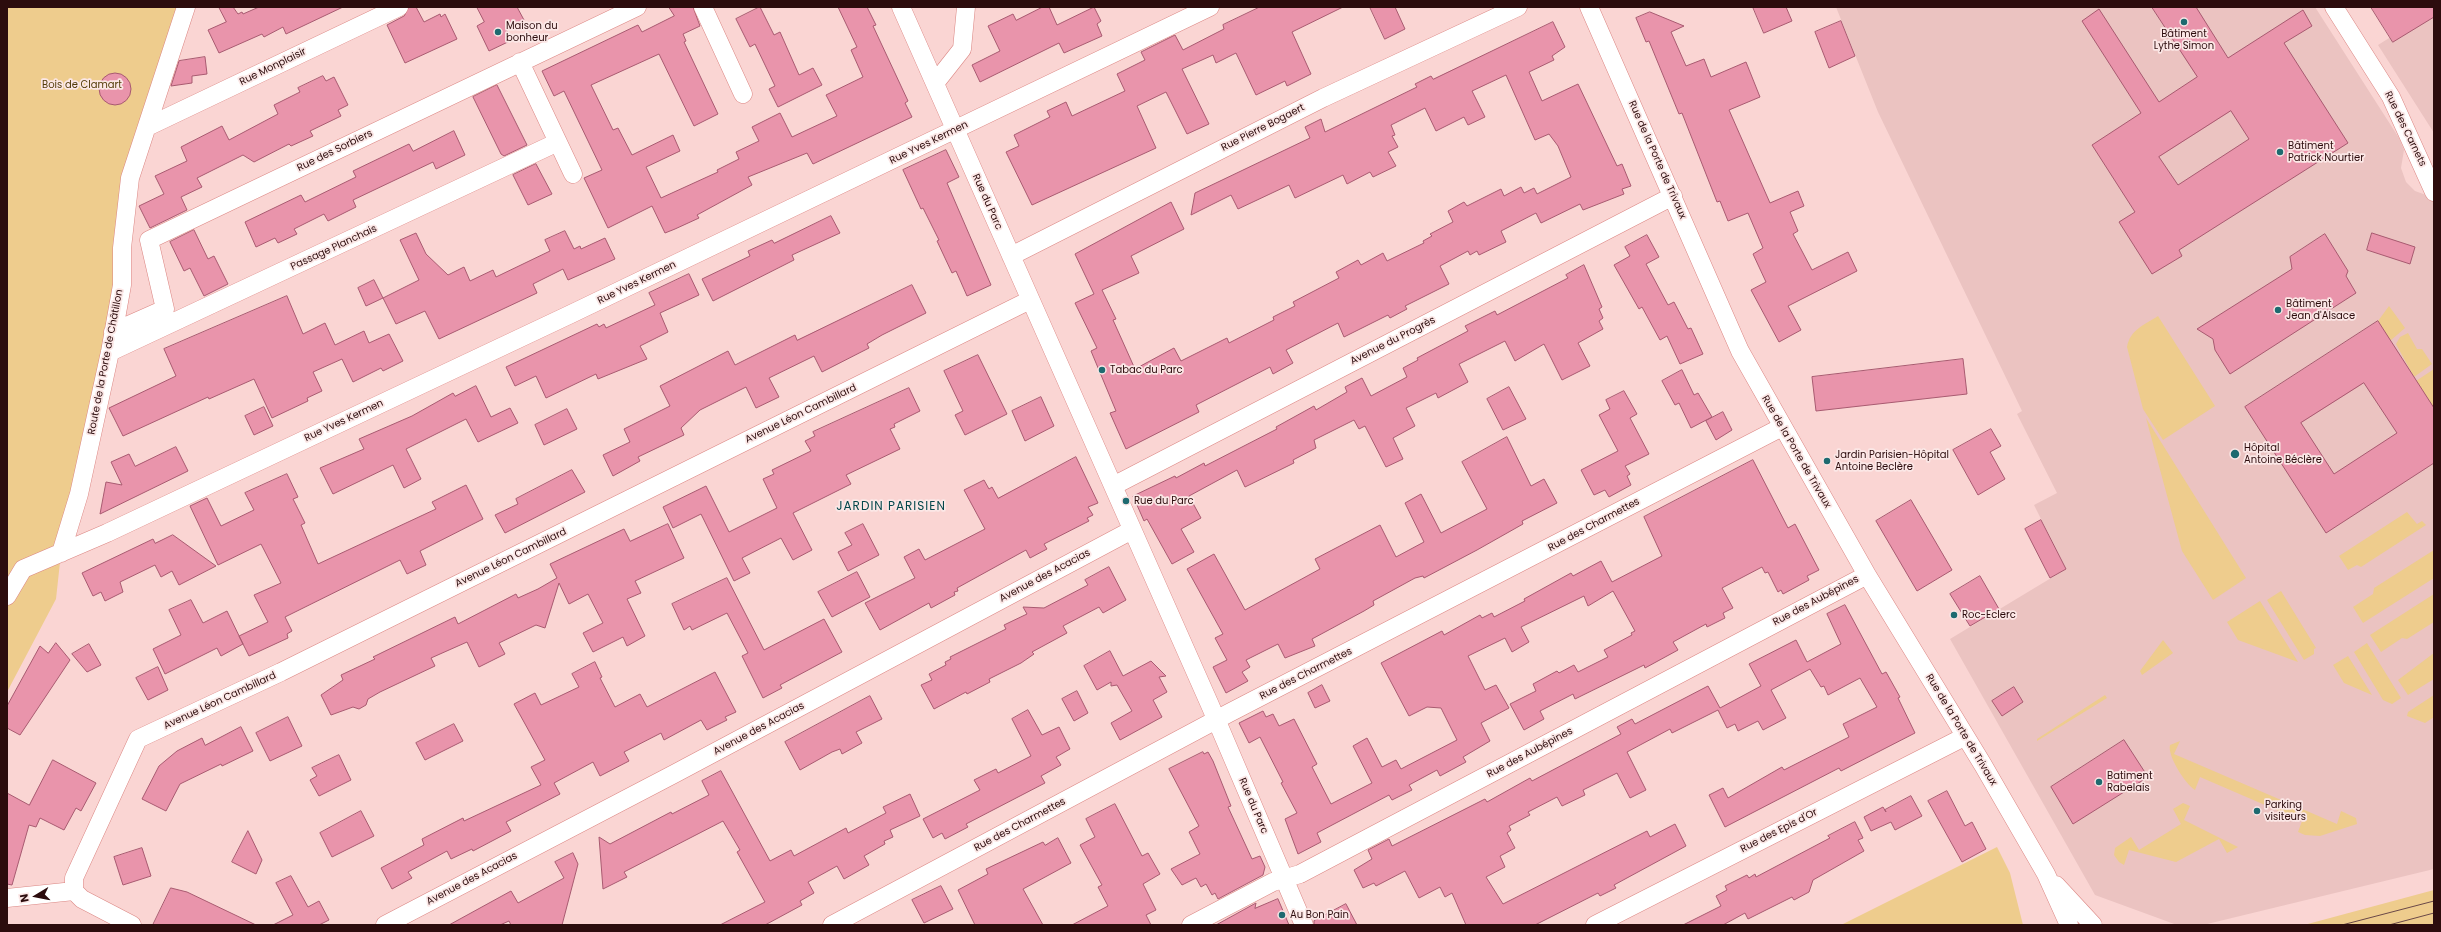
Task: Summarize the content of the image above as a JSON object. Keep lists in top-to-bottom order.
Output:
{
  "streets": {
    "street": [
      "Rue Monplaisir",
      "Rue Pierre Bogaert",
      "Rue des Carnets",
      "Rue Yves Kermen",
      "Rue des Sorbiers",
      "Rue de la Porte de Trivaux",
      "Rue du Parc",
      "Passage Planchais",
      "Avenue du Progrès",
      "Route de la Porte de Châtillon",
      "Avenue Léon Cambillard",
      "Rue des Charmettes",
      "Avenue des Acacias",
      "Rue des Aubépines",
      "Rue des Epis d'Or"
    ]
  },
  "crossings": [
    ["Rue Monplaisir", "Route de la Porte de Châtillon"],
    ["Rue Pierre Bogaert", "Rue du Parc"],
    ["Rue Yves Kermen", "Rue du Parc"],
    ["Rue Yves Kermen", "Route de la Porte de Châtillon"],
    ["Rue des Sorbiers", "Route de la Porte de Châtillon"],
    ["Rue de la Porte de Trivaux", "Avenue du Progrès"],
    ["Rue de la Porte de Trivaux", "Rue des Charmettes"],
    ["Rue de la Porte de Trivaux", "Rue des Aubépines"],
    ["Rue de la Porte de Trivaux", "Rue des Epis d'Or"],
    ["Rue du Parc", "Avenue du Progrès"],
    ["Rue du Parc", "Avenue Léon Cambillard"],
    ["Rue du Parc", "Rue des Charmettes"],
    ["Rue du Parc", "Avenue des Acacias"],
    ["Rue du Parc", "Rue des Aubépines"],
    ["Passage Planchais", "Route de la Porte de Châtillon"]
  ],
  "districts": ["JARDIN PARISIEN"],
  "parks": ["Bois de Clamart"],
  "places": [
    "Bâtiment Lythe Simon",
    "Maison du bonheur",
    "Bâtiment Patrick Nourtier",
    "Bâtiment Jean d'Alsace",
    "Tabac du Parc",
    "Hôpital Antoine Béclère",
    "Jardin Parisien-Hôpital Antoine Beclère",
    "Rue du Parc",
    "Roc-Eclerc",
    "Batiment Rabelais",
    "Parking visiteurs",
    "Au Bon Pain"
  ],
  "north": "left"
}
